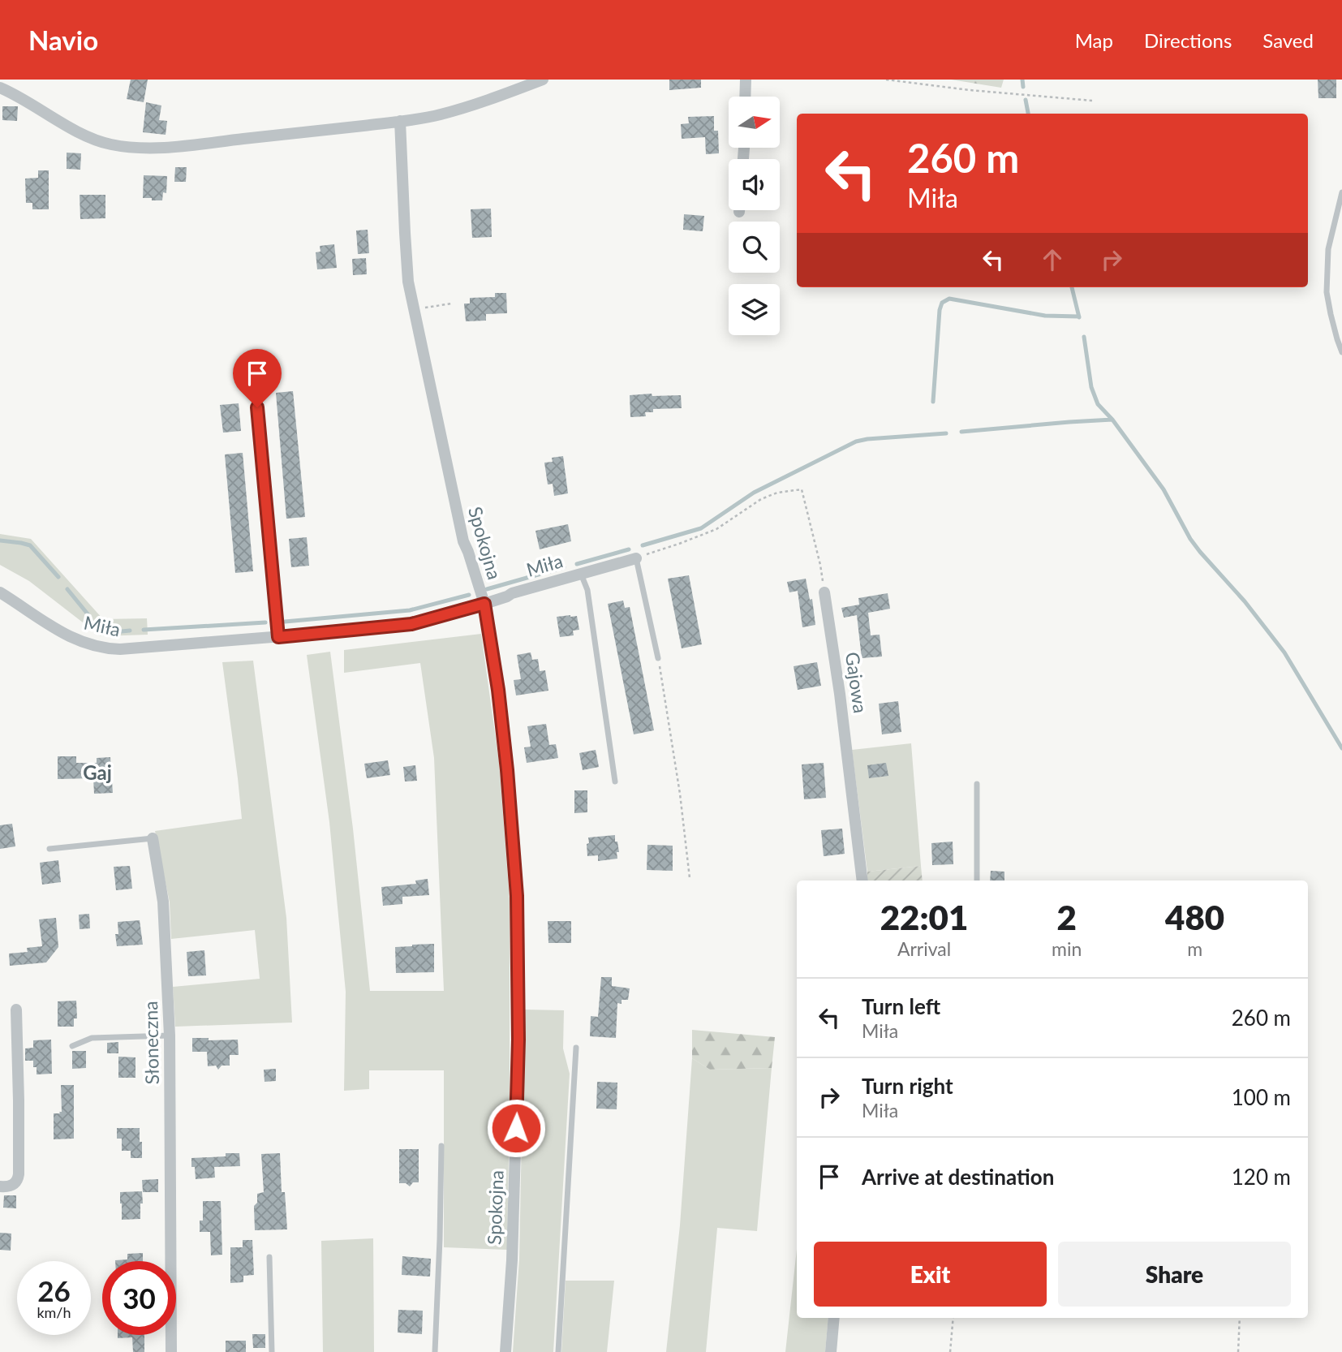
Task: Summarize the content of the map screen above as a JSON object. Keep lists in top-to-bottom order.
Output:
{
  "streets": {
    "street": [
      "Spokojna",
      "Miła",
      "Gajowa",
      "Słoneczna"
    ]
  },
  "crossings": [
    ["Spokojna", "Miła"]
  ],
  "districts": ["Gaj"],
  "north": "right",
  "page": {
    "header": "Navio",
    "nav": ["Map", "Directions", "Saved"],
    "turn": ["260 m", "Miła"],
    "eta": [
      "22:01",
      "Arrival",
      "2",
      "min",
      "480",
      "m"
    ],
    "list": [
      {
        "name": "Turn left",
        "note": "Miła",
        "value": "260 m"
      },
      {
        "name": "Turn right",
        "note": "Miła",
        "value": "100 m"
      },
      {
        "name": "Arrive at destination",
        "value": "120 m"
      }
    ],
    "buttons": ["Exit", "Share"],
    "speed": "26 km/h",
    "limit": "30"
  }
}
